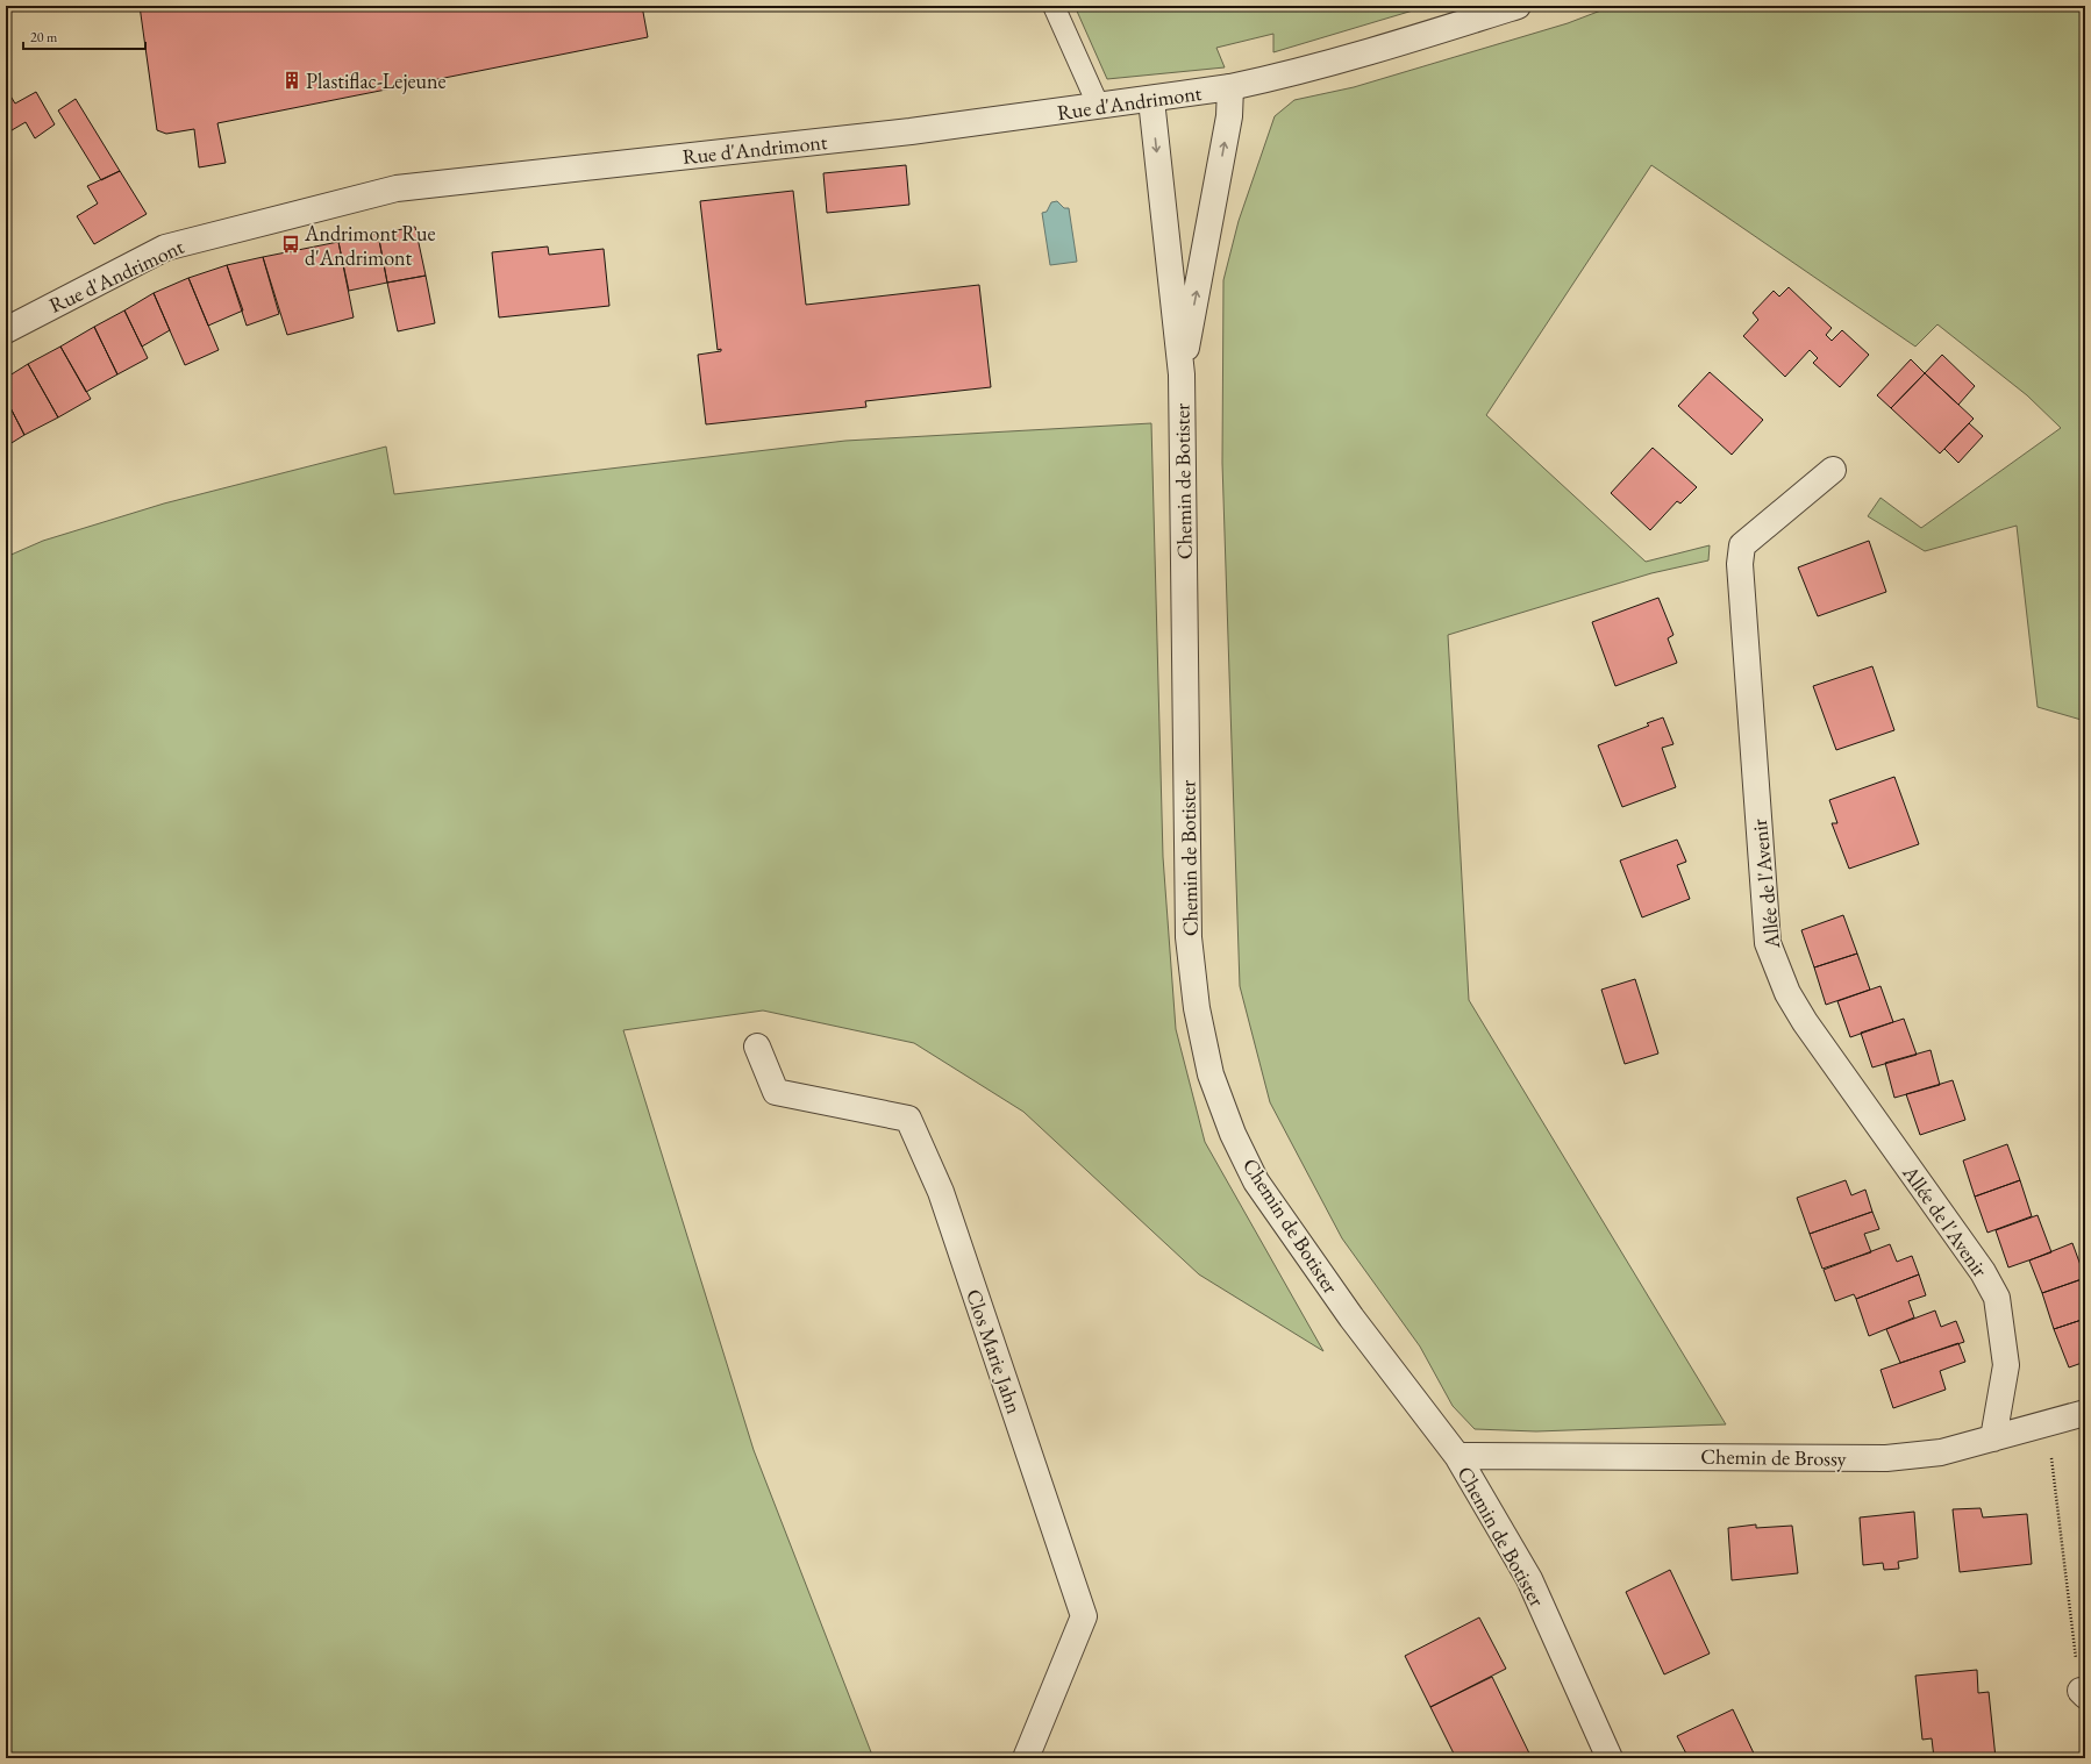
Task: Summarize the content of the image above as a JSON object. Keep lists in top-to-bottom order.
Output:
{
  "streets": {
    "street": [
      "Rue d'Andrimont",
      "Chemin de Botister",
      "Allée de l'Avenir",
      "Clos Marie Jahn",
      "Chemin de Brossy"
    ]
  },
  "crossings": [
    ["Rue d'Andrimont", "Chemin de Botister"],
    ["Chemin de Botister", "Chemin de Brossy"],
    ["Allée de l'Avenir", "Chemin de Brossy"]
  ],
  "places": {
    "building": ["Plastiflac-Lejeune"],
    "bus stop": ["Andrimont Rue d'Andrimont"]
  },
  "scale_bar": "20 m"
}
